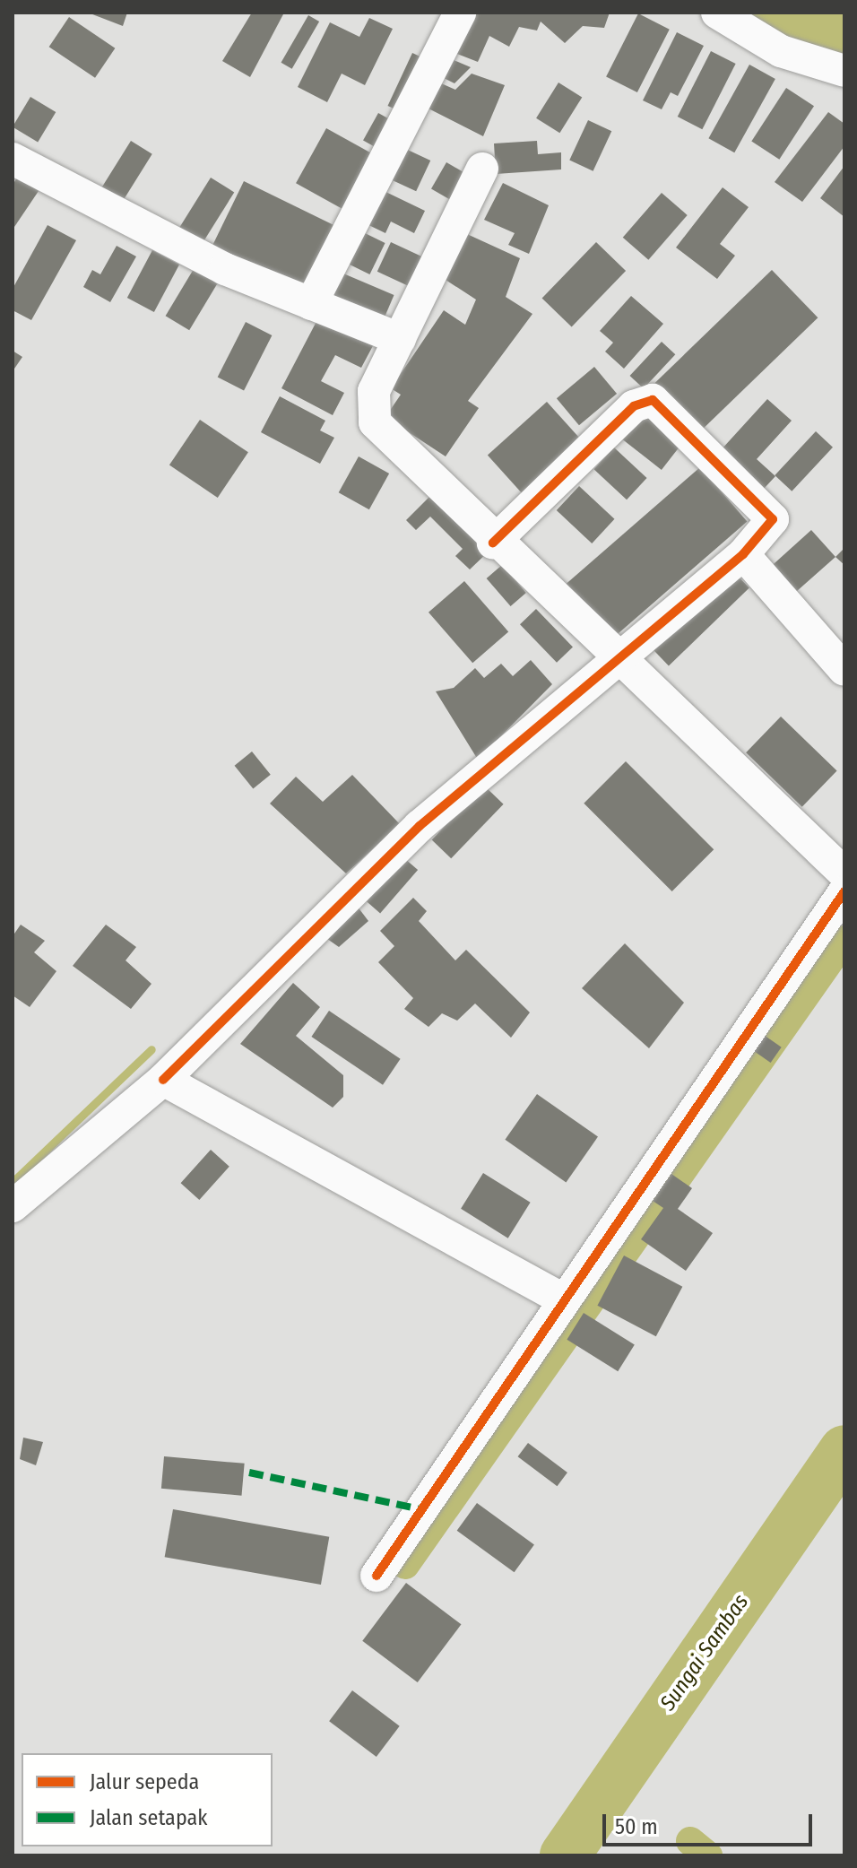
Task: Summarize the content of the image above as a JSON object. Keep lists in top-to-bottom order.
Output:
{
  "water": ["Sungai Sambas"],
  "legend": ["Jalur sepeda", "Jalan setapak"],
  "scale_bar": "50 m"
}
